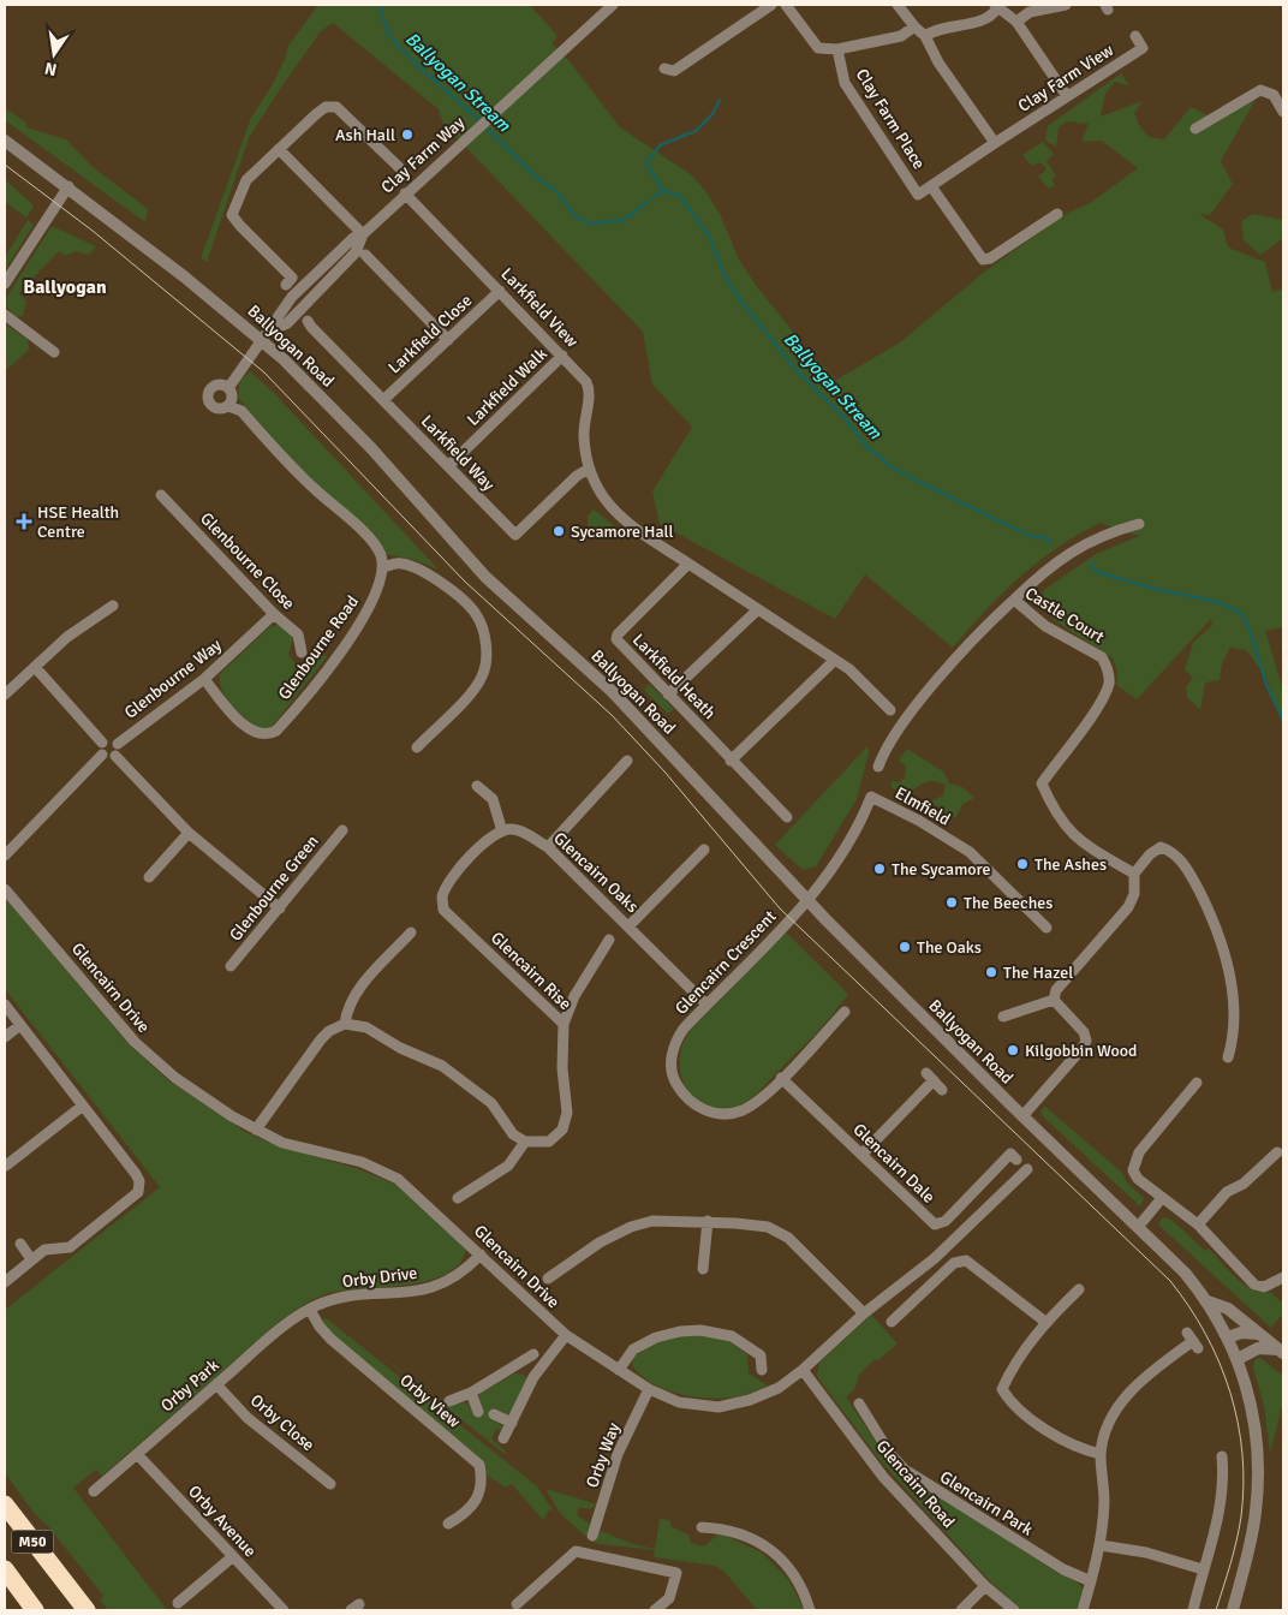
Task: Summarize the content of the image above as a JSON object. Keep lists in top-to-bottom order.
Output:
{
  "streets": {
    "highway": ["M50"],
    "street": [
      "Clay Farm View",
      "Clay Farm Place",
      "Clay Farm Way",
      "Larkfield View",
      "Larkfield Close",
      "Ballyogan Road",
      "Larkfield Walk",
      "Larkfield Way",
      "Glenbourne Close",
      "Castle Court",
      "Glenbourne Road",
      "Larkfield Heath",
      "Glenbourne Way",
      "Elmfield",
      "Glencairn Oaks",
      "Glenbourne Green",
      "Glencairn Crescent",
      "Glencairn Rise",
      "Glencairn Drive",
      "Glencairn Dale",
      "Orby Drive",
      "Orby Park",
      "Orby View",
      "Orby Close",
      "Orby Way",
      "Glencairn Road",
      "Glencairn Park",
      "Orby Avenue"
    ]
  },
  "crossings": [
    ["Clay Farm View", "Clay Farm Place"],
    ["Clay Farm Way", "Larkfield View"],
    ["Clay Farm Way", "Ballyogan Road"],
    ["Larkfield View", "Larkfield Close"],
    ["Larkfield View", "Larkfield Walk"],
    ["Larkfield View", "Larkfield Way"],
    ["Larkfield Close", "Larkfield Way"],
    ["Ballyogan Road", "Elmfield"],
    ["Ballyogan Road", "Glencairn Crescent"],
    ["Larkfield Walk", "Larkfield Way"],
    ["Glenbourne Close", "Glenbourne Way"],
    ["Glenbourne Road", "Glenbourne Way"],
    ["Elmfield", "Glencairn Crescent"],
    ["Glencairn Oaks", "Glencairn Crescent"],
    ["Glencairn Oaks", "Glencairn Rise"],
    ["Glencairn Crescent", "Glencairn Dale"],
    ["Glencairn Drive", "Orby Drive"],
    ["Glencairn Drive", "Orby Way"],
    ["Glencairn Drive", "Glencairn Road"],
    ["Orby Drive", "Orby Park"],
    ["Orby Drive", "Orby View"],
    ["Orby Park", "Orby View"],
    ["Orby Park", "Orby Close"],
    ["Orby Park", "Orby Avenue"]
  ],
  "districts": ["Ballyogan"],
  "water": ["Ballyogan Stream"],
  "places": {
    "other": [
      "Ash Hall",
      "Sycamore Hall",
      "The Ashes",
      "The Sycamore",
      "The Beeches",
      "The Oaks",
      "The Hazel",
      "Kilgobbin Wood"
    ],
    "health": ["HSE Health Centre"]
  },
  "north": "bottom"
}
